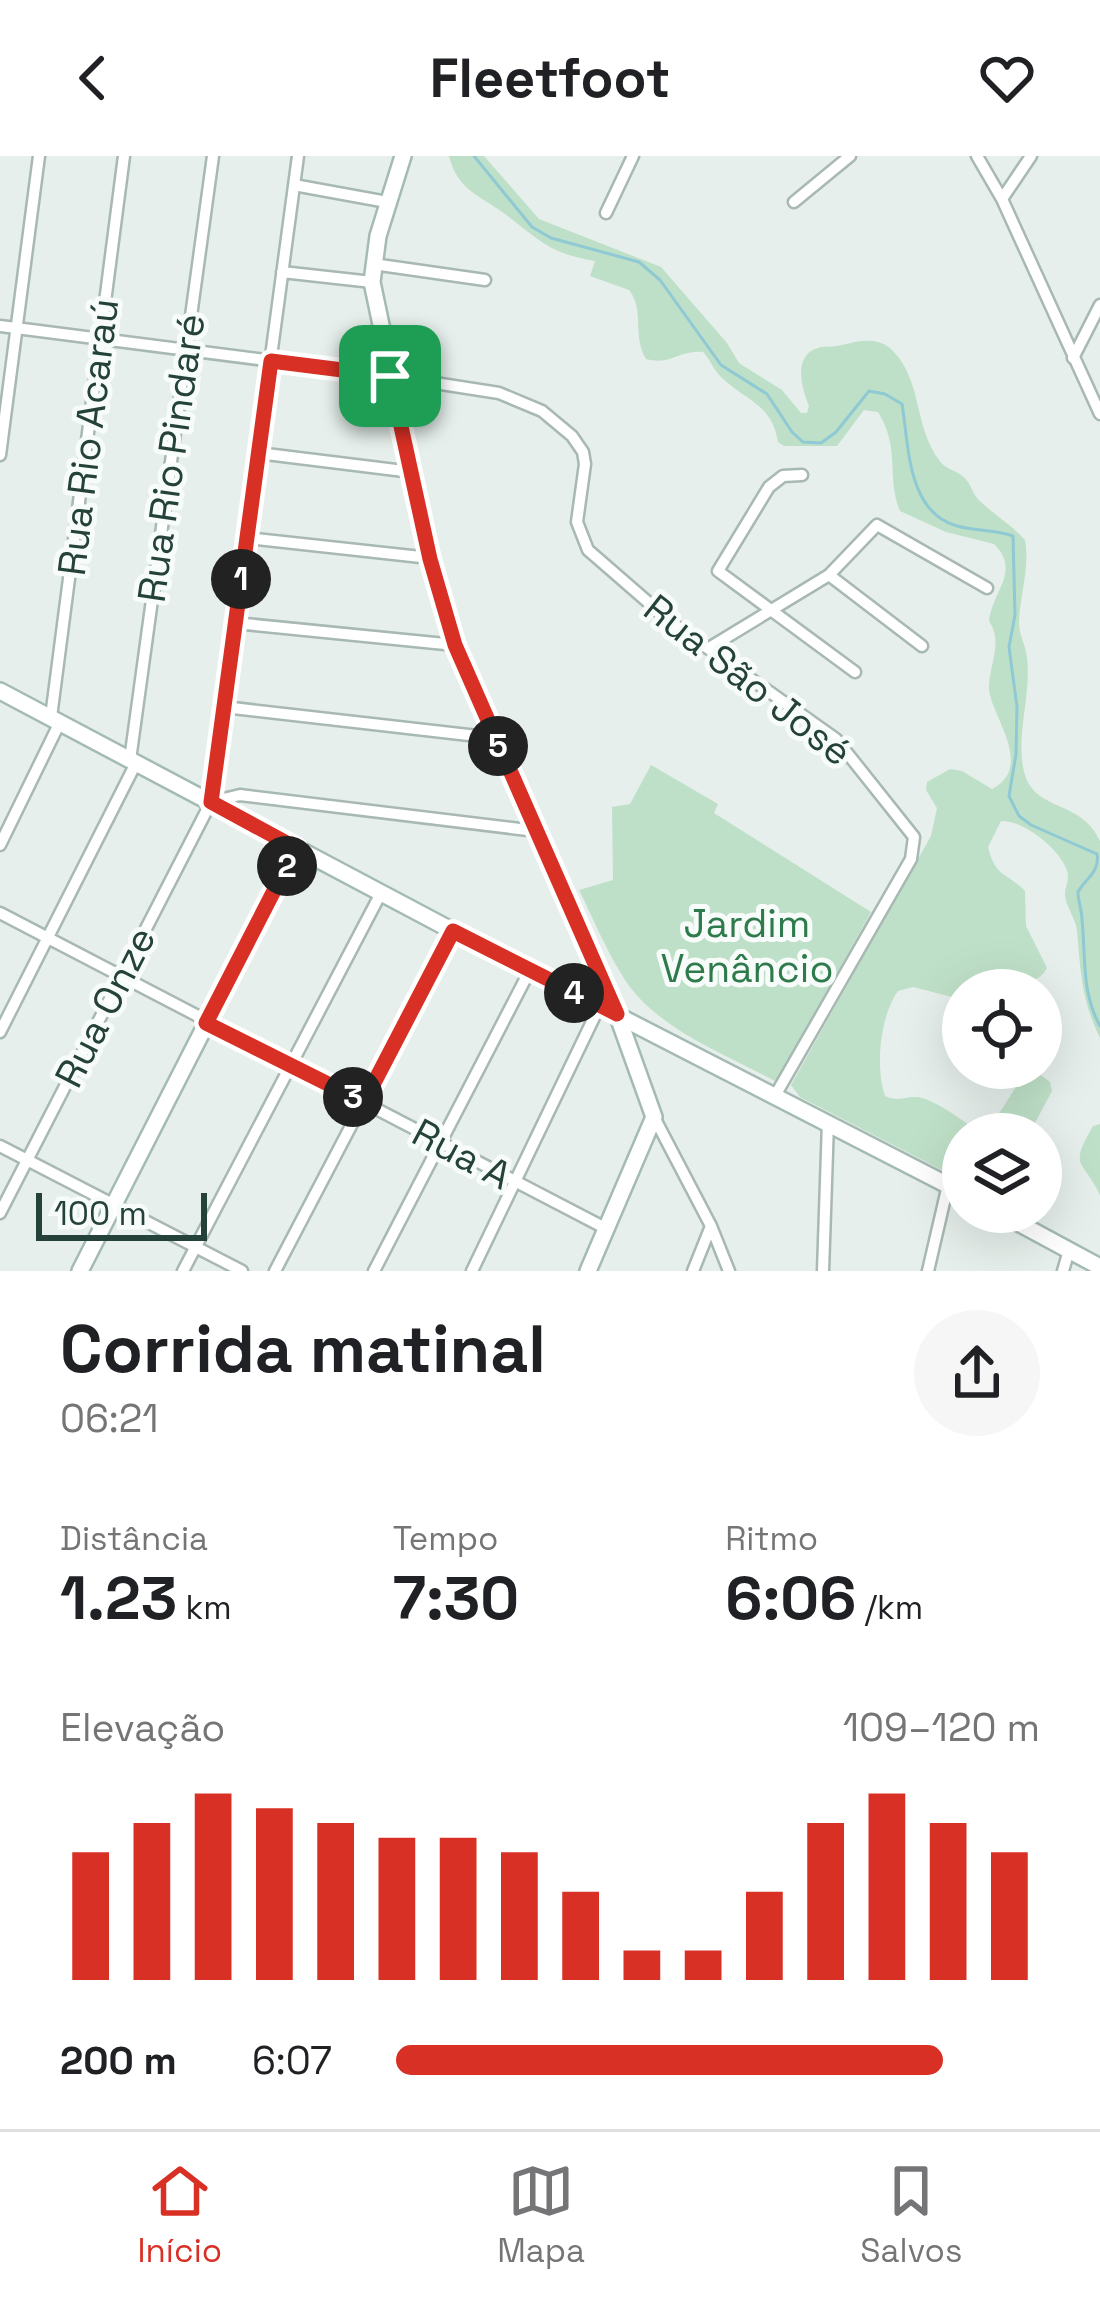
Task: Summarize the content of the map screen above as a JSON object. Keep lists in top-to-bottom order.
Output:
{
  "streets": {
    "street": [
      "Rua Rio Acaraú",
      "Rua Rio Pindaré",
      "Rua São José",
      "Rua Onze",
      "Rua A"
    ]
  },
  "crossings": [
    ["Rua Rio Pindaré", "Rua A"],
    ["Rua Onze", "Rua A"]
  ],
  "parks": ["Jardim Venâncio"],
  "scale_bar": "100 m",
  "page": {
    "header": "Fleetfoot",
    "pins": [
      "1",
      "5",
      "2",
      "4",
      "3"
    ],
    "scale": "100 m",
    "heading": ["Corrida matinal", "06:21"],
    "stats": [
      ["Distância", "1.23 km"],
      ["Tempo", "7:30"],
      ["Ritmo", "6:06 /km"]
    ],
    "chart": ["Elevação", "109–120 m"],
    "list": [
      {
        "name": "200 m",
        "note": "6:07"
      }
    ],
    "tabs": ["Início", "Mapa", "Salvos"]
  }
}
